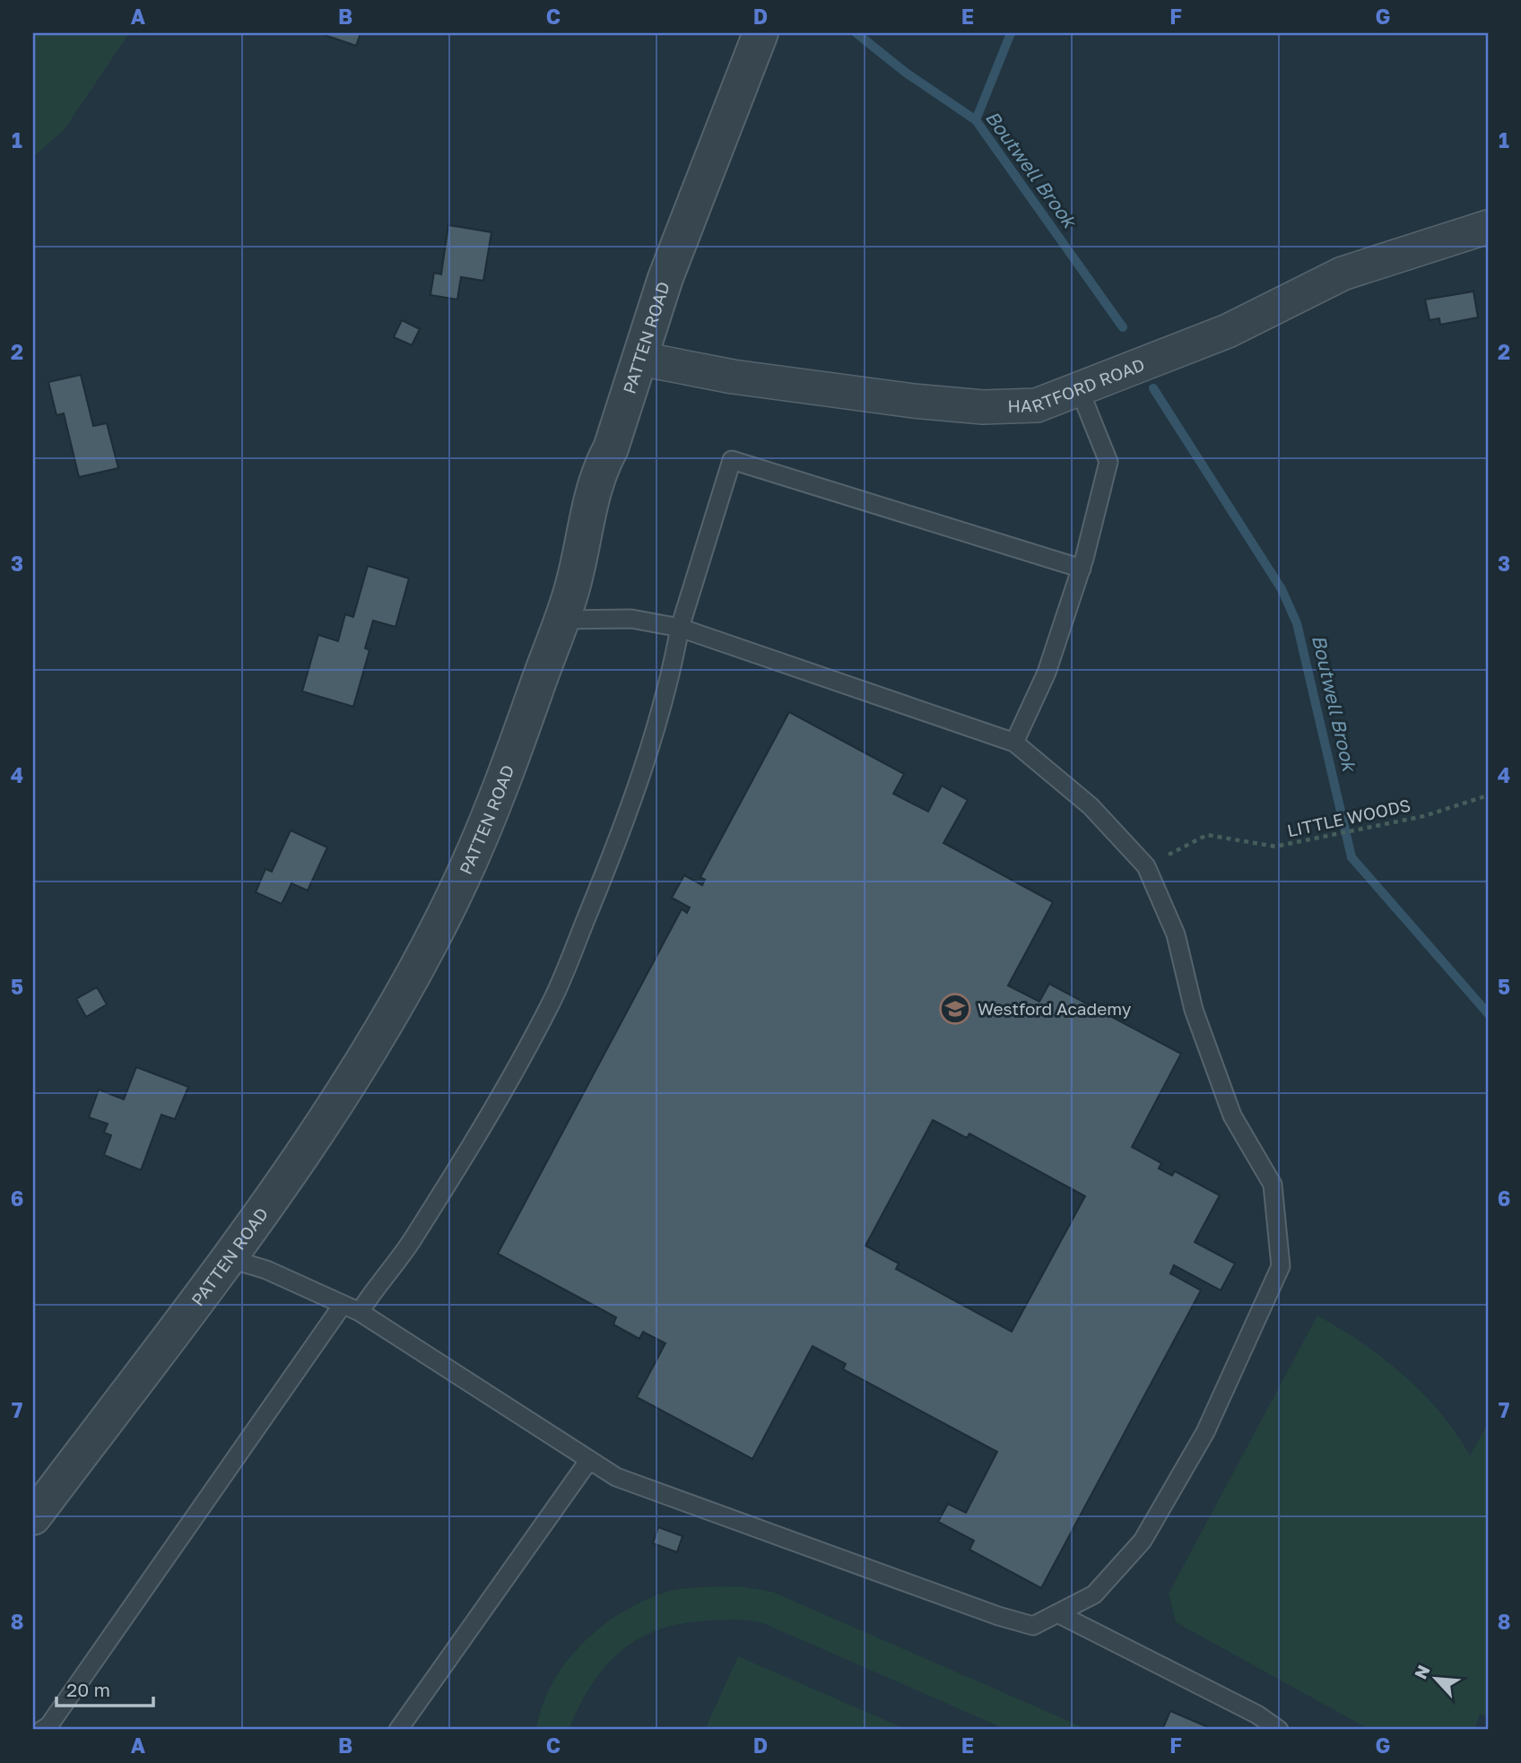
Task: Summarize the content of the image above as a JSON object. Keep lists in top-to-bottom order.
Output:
{
  "streets": {
    "street": ["PATTEN ROAD", "HARTFORD ROAD"],
    "path": ["LITTLE WOODS"]
  },
  "crossings": [
    ["PATTEN ROAD", "HARTFORD ROAD"]
  ],
  "water": ["Boutwell Brook"],
  "places": {
    "school or university": ["Westford Academy"]
  },
  "scale_bar": "20 m",
  "north": "top left",
  "grid": {
    "columns": [
      "A",
      "B",
      "C",
      "D",
      "E",
      "F",
      "G"
    ],
    "rows": [
      "1",
      "2",
      "3",
      "4",
      "5",
      "6",
      "7",
      "8"
    ]
  }
}
